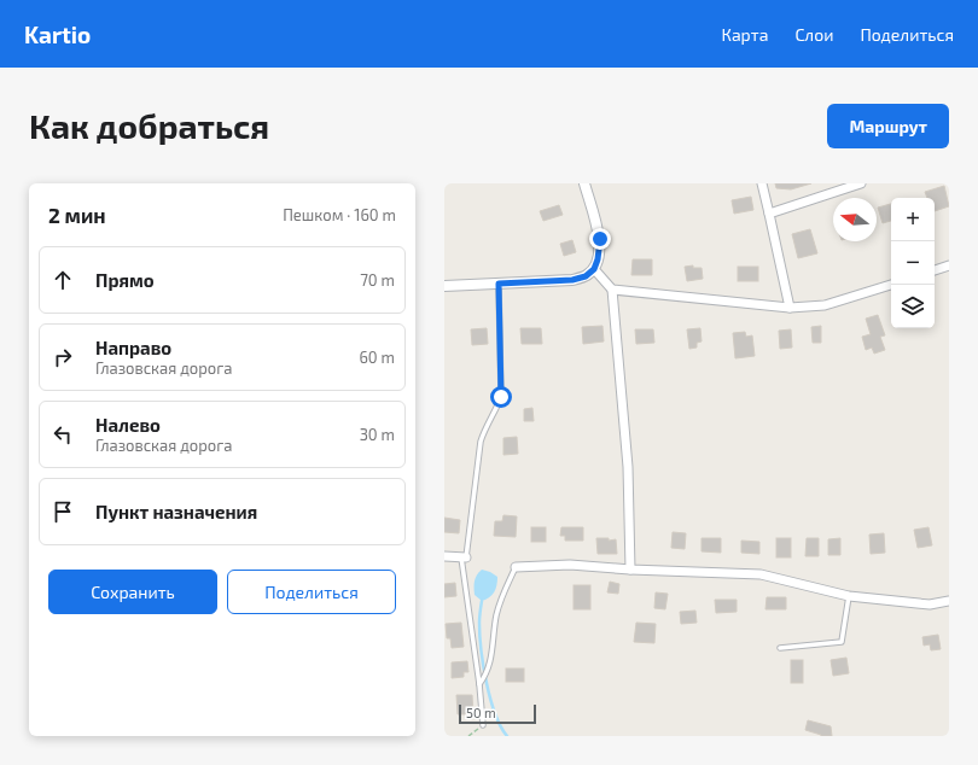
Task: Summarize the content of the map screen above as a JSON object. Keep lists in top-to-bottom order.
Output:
{
  "scale_bar": "50 m",
  "north": "left",
  "page": {
    "header": "Kartio",
    "nav": ["Карта", "Слои", "Поделиться"],
    "buttons": [
      "Маршрут",
      ["Сохранить", "Поделиться"]
    ],
    "title": "Как добраться",
    "heading": ["2 мин", "Пешком · 160 m"],
    "map_buttons": ["+", "−"],
    "list": [
      ["Прямо", "70 m"],
      ["Направо", "Глазовская дорога", "60 m"],
      ["Налево", "Глазовская дорога", "30 m"],
      "Пункт назначения"
    ],
    "scale": "50 m"
  }
}
